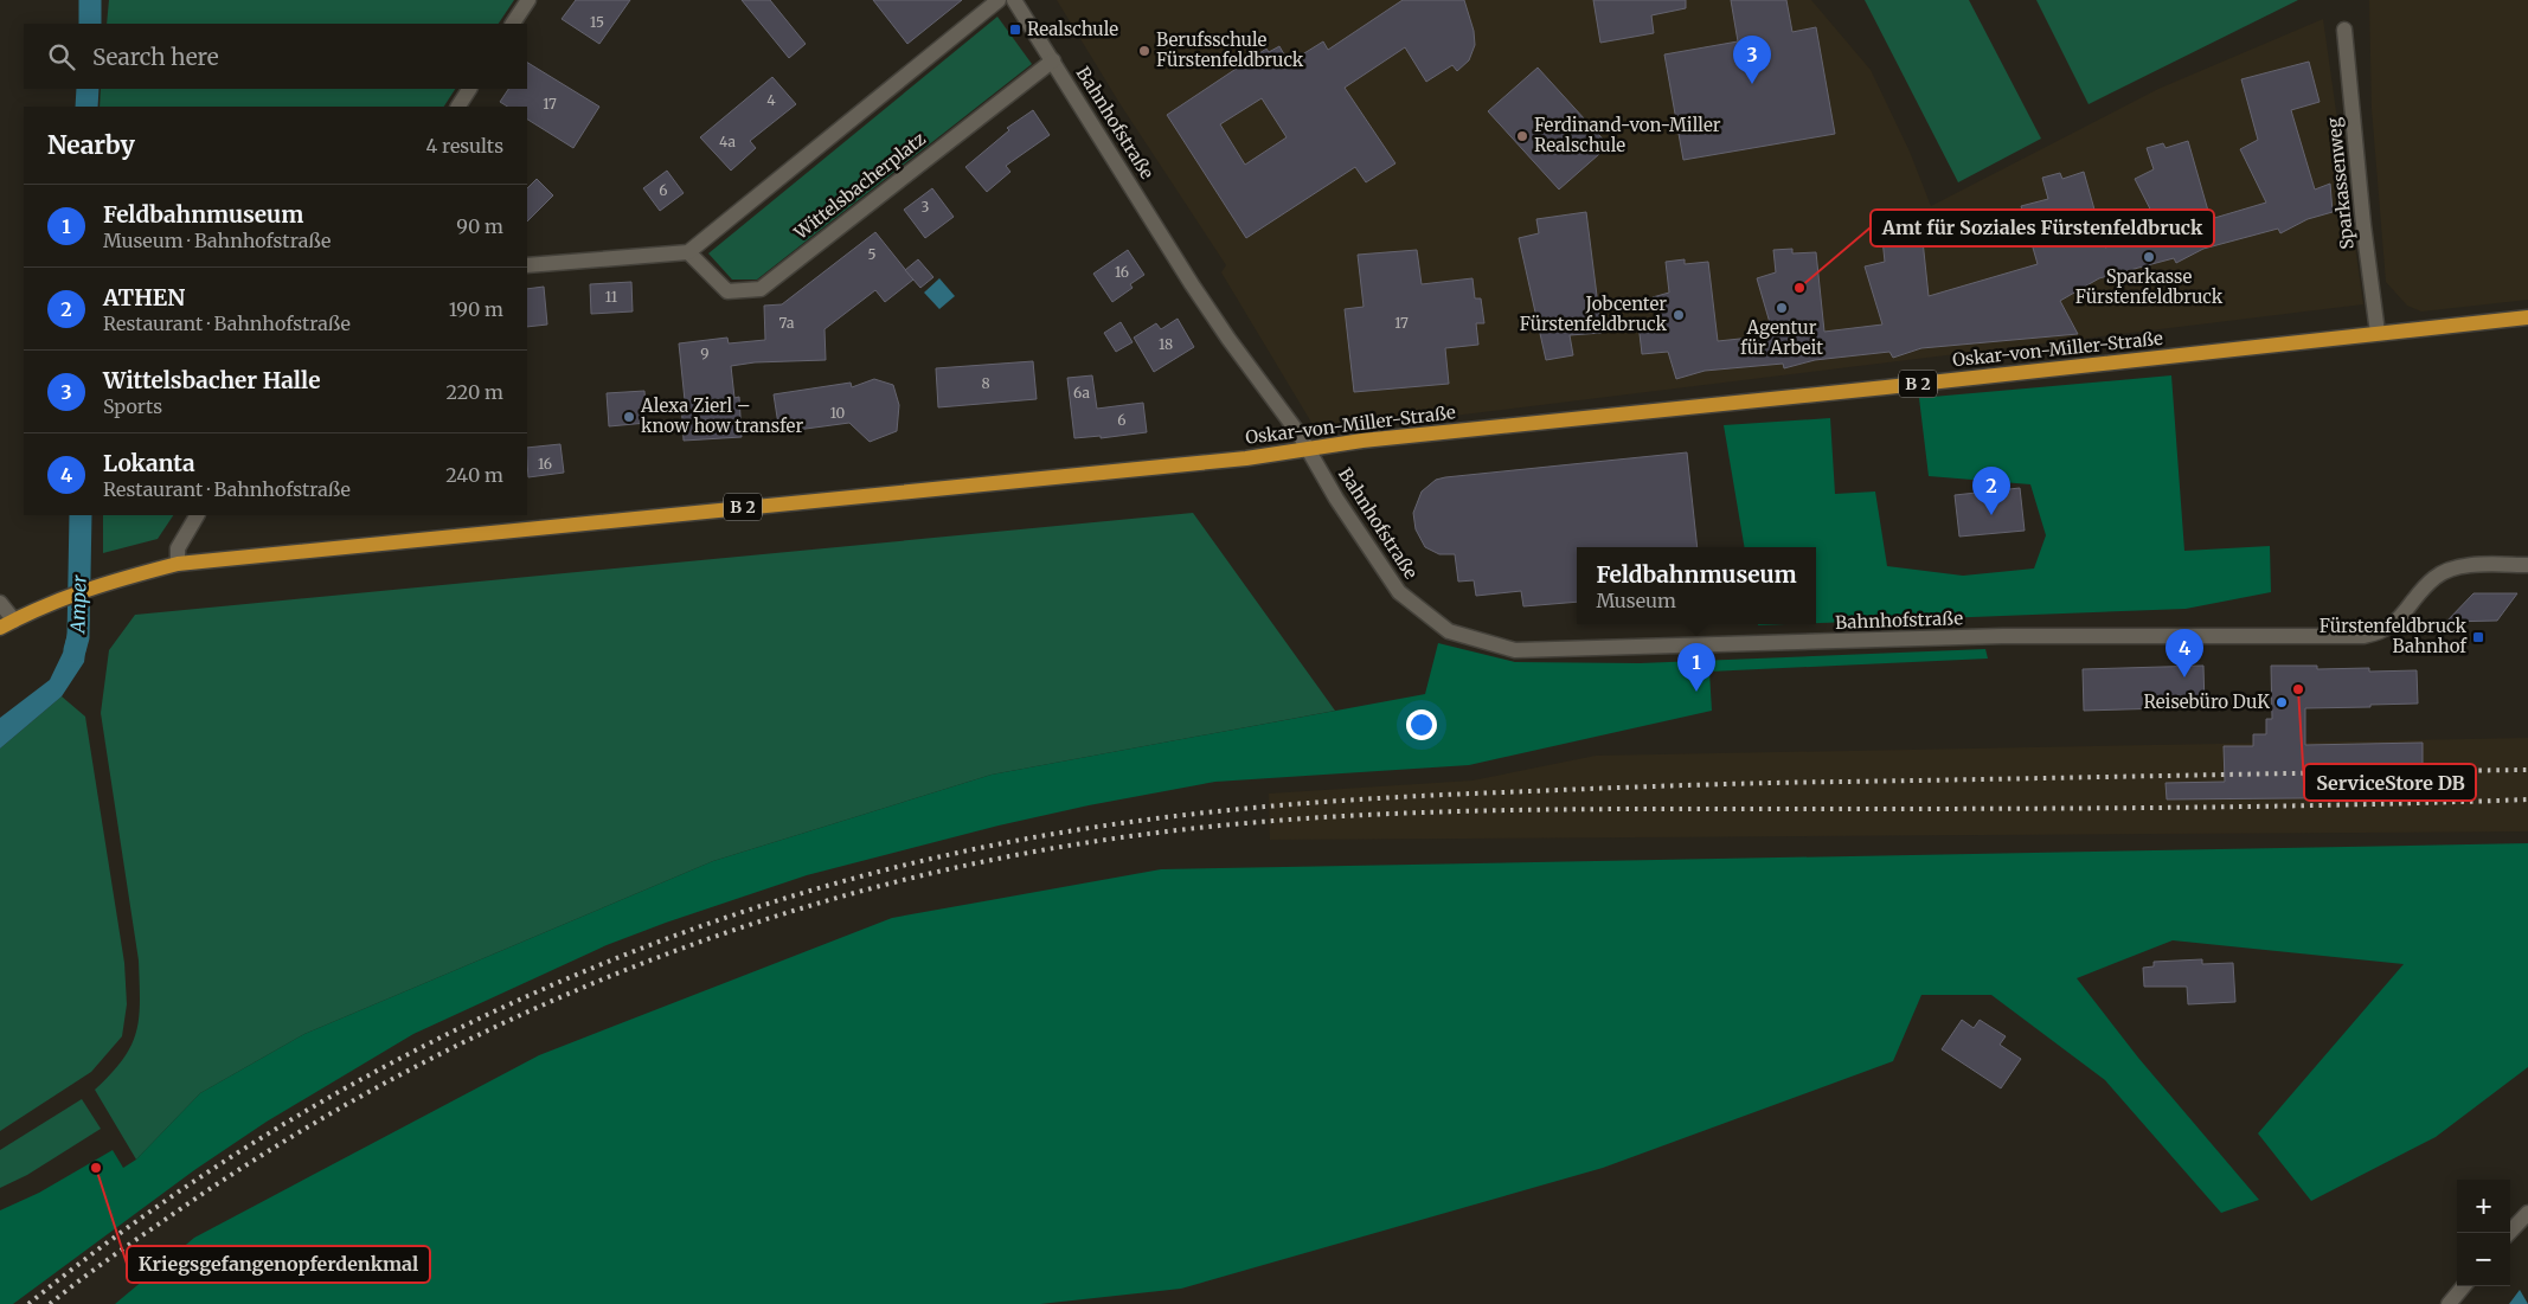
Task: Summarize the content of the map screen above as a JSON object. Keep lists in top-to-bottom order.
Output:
{
  "streets": {
    "main road": ["Oskar-von-Miller-Straße", "B 2"],
    "street": ["Bahnhofstraße", "Sparkassenweg", "Wittelsbacherplatz"]
  },
  "crossings": [
    ["Bahnhofstraße", "Wittelsbacherplatz"],
    ["Bahnhofstraße", "Oskar-von-Miller-Straße"],
    ["Sparkassenweg", "Oskar-von-Miller-Straße"],
    ["Oskar-von-Miller-Straße", "B 2"]
  ],
  "water": ["Amper"],
  "places": {
    "transit": ["Realschule", "Fürstenfeldbruck Bahnhof"],
    "other": [
      "Berufsschule Fürstenfeldbruck",
      "Ferdinand-von-Miller Realschule",
      "Sparkasse Fürstenfeldbruck",
      "Amt für Soziales Fürstenfeldbruck",
      "Agentur für Arbeit",
      "Jobcenter Fürstenfeldbruck",
      "Alexa Zierl – know how transfer",
      "ServiceStore DB",
      "Reisebüro DuK",
      "Kriegsgefangenopferdenkmal"
    ]
  },
  "house_numbers": [
    "15",
    "4",
    "17",
    "4a",
    "6",
    "3",
    "5",
    "16",
    "11",
    "7a",
    "17",
    "18",
    "9",
    "8",
    "6a",
    "10",
    "6",
    "16"
  ],
  "page": {
    "search": "Search here",
    "pins": [
      "3",
      "2",
      "4",
      "1"
    ],
    "heading": ["Nearby", "4 results"],
    "list": [
      {
        "mark": "1",
        "name": "Feldbahnmuseum",
        "note": "Museum · Bahnhofstraße",
        "value": "90 m"
      },
      {
        "mark": "2",
        "name": "ATHEN",
        "note": "Restaurant · Bahnhofstraße",
        "value": "190 m"
      },
      {
        "mark": "3",
        "name": "Wittelsbacher Halle",
        "note": "Sports",
        "value": "220 m"
      },
      {
        "mark": "4",
        "name": "Lokanta",
        "note": "Restaurant · Bahnhofstraße",
        "value": "240 m"
      }
    ],
    "popup": ["Feldbahnmuseum", "Museum"],
    "map_buttons": ["+", "−"]
  }
}
